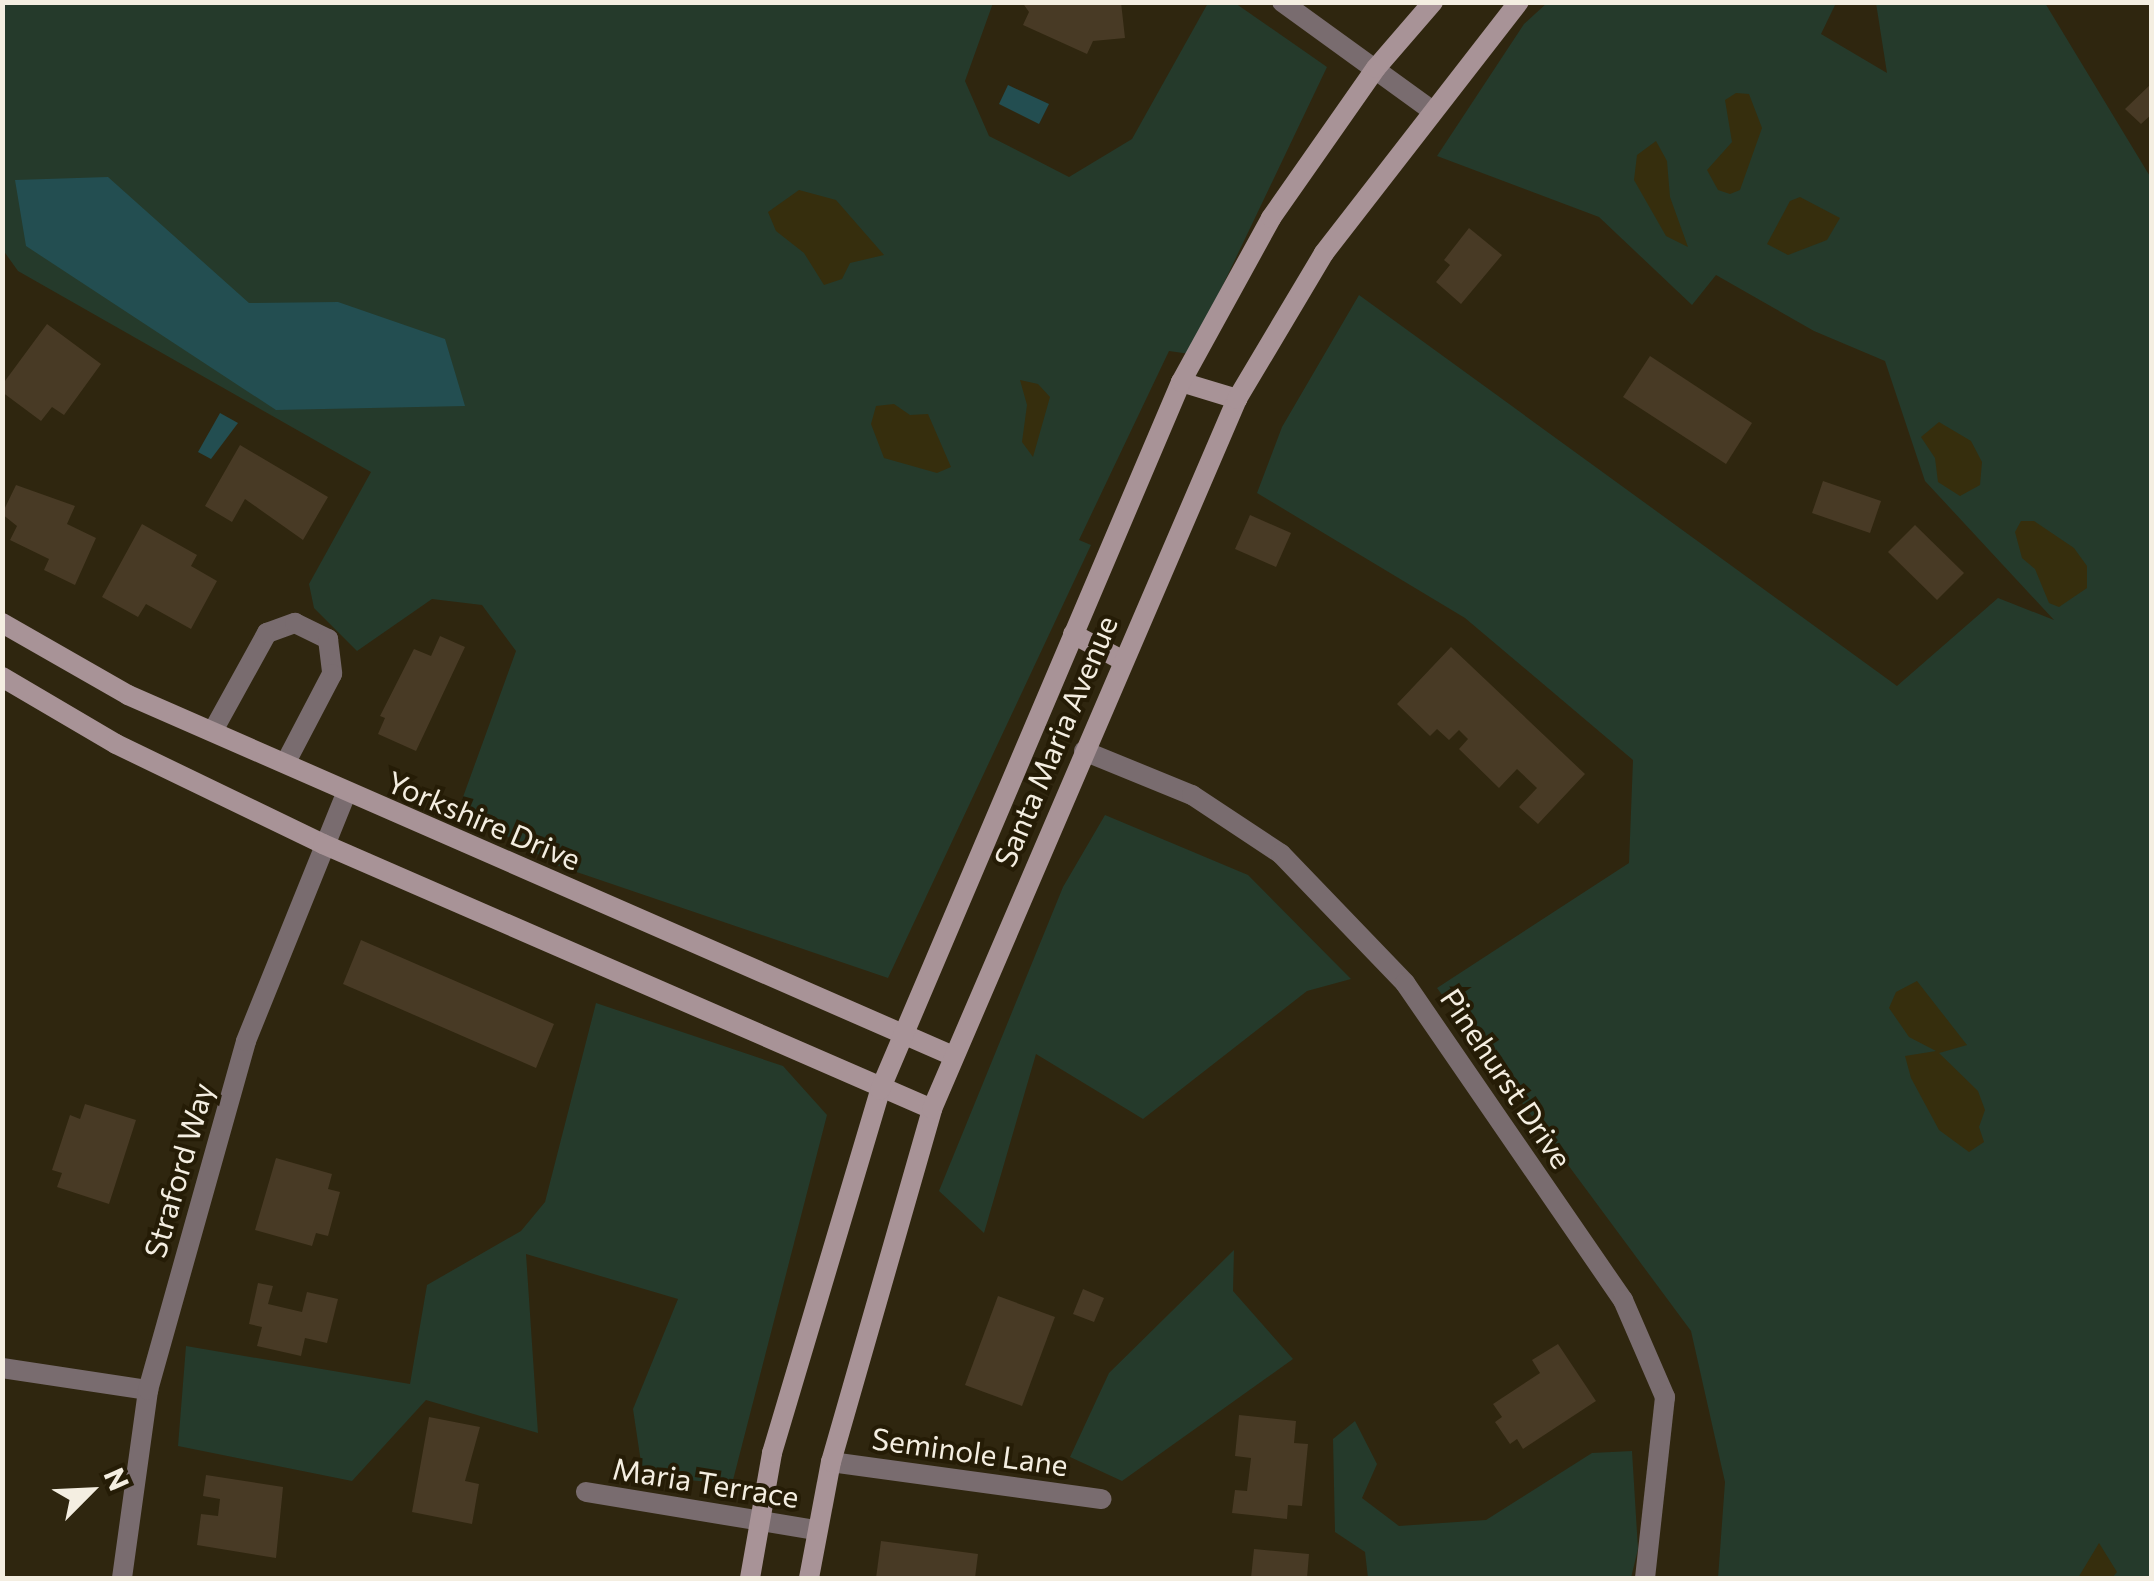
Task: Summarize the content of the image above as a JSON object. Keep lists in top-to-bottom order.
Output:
{
  "streets": {
    "street": [
      "Santa Maria Avenue",
      "Yorkshire Drive",
      "Pinehurst Drive",
      "Straford Way",
      "Seminole Lane",
      "Maria Terrace"
    ]
  },
  "crossings": [
    ["Santa Maria Avenue", "Yorkshire Drive"],
    ["Santa Maria Avenue", "Pinehurst Drive"],
    ["Santa Maria Avenue", "Seminole Lane"],
    ["Santa Maria Avenue", "Maria Terrace"],
    ["Yorkshire Drive", "Straford Way"]
  ],
  "north": "top right"
}
